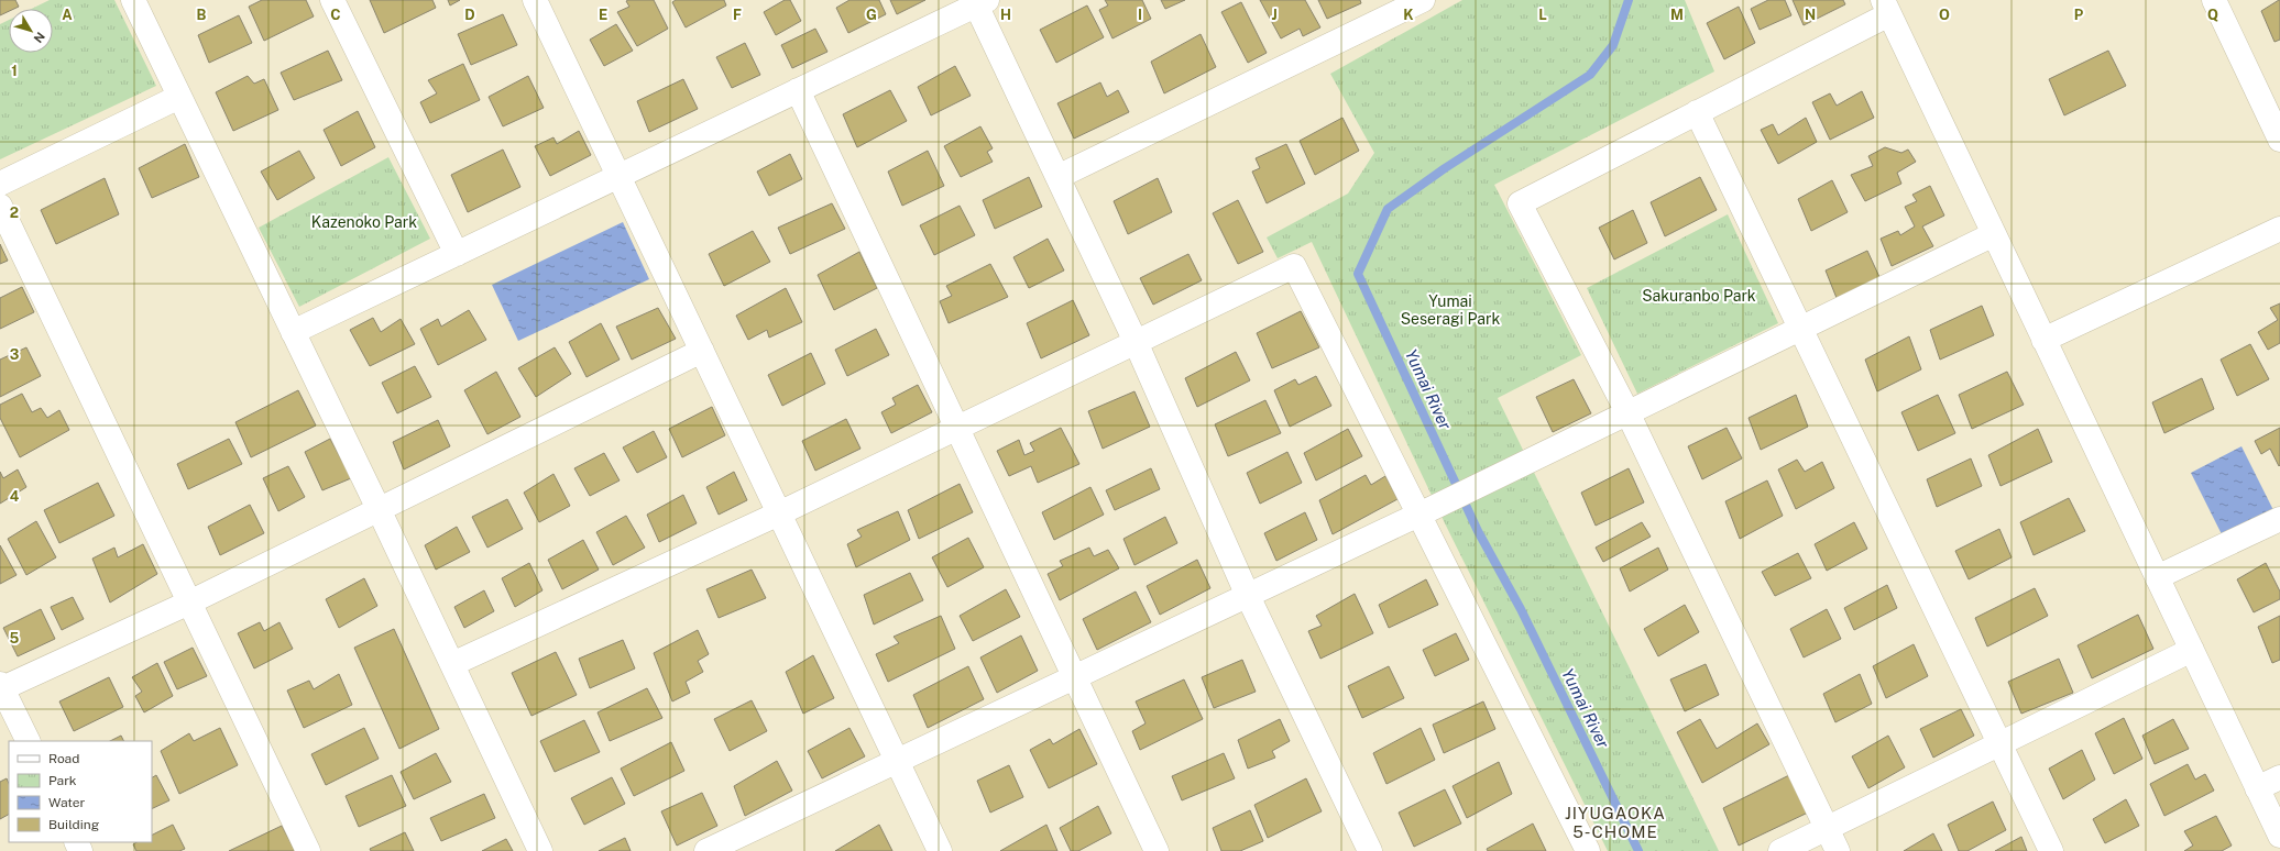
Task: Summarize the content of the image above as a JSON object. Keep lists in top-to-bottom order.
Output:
{
  "districts": ["JIYUGAOKA 5-CHOME"],
  "water": ["Yumai River"],
  "parks": ["Kazenoko Park", "Sakuranbo Park", "Yumai Seseragi Park"],
  "legend": [
    "Road",
    "Park",
    "Water",
    "Building"
  ],
  "north": "bottom right",
  "grid": {
    "columns": [
      "A",
      "B",
      "C",
      "D",
      "E",
      "F",
      "G",
      "H",
      "I",
      "J",
      "K",
      "L",
      "M",
      "N",
      "O",
      "P",
      "Q"
    ],
    "rows": [
      "1",
      "2",
      "3",
      "4",
      "5"
    ]
  }
}
